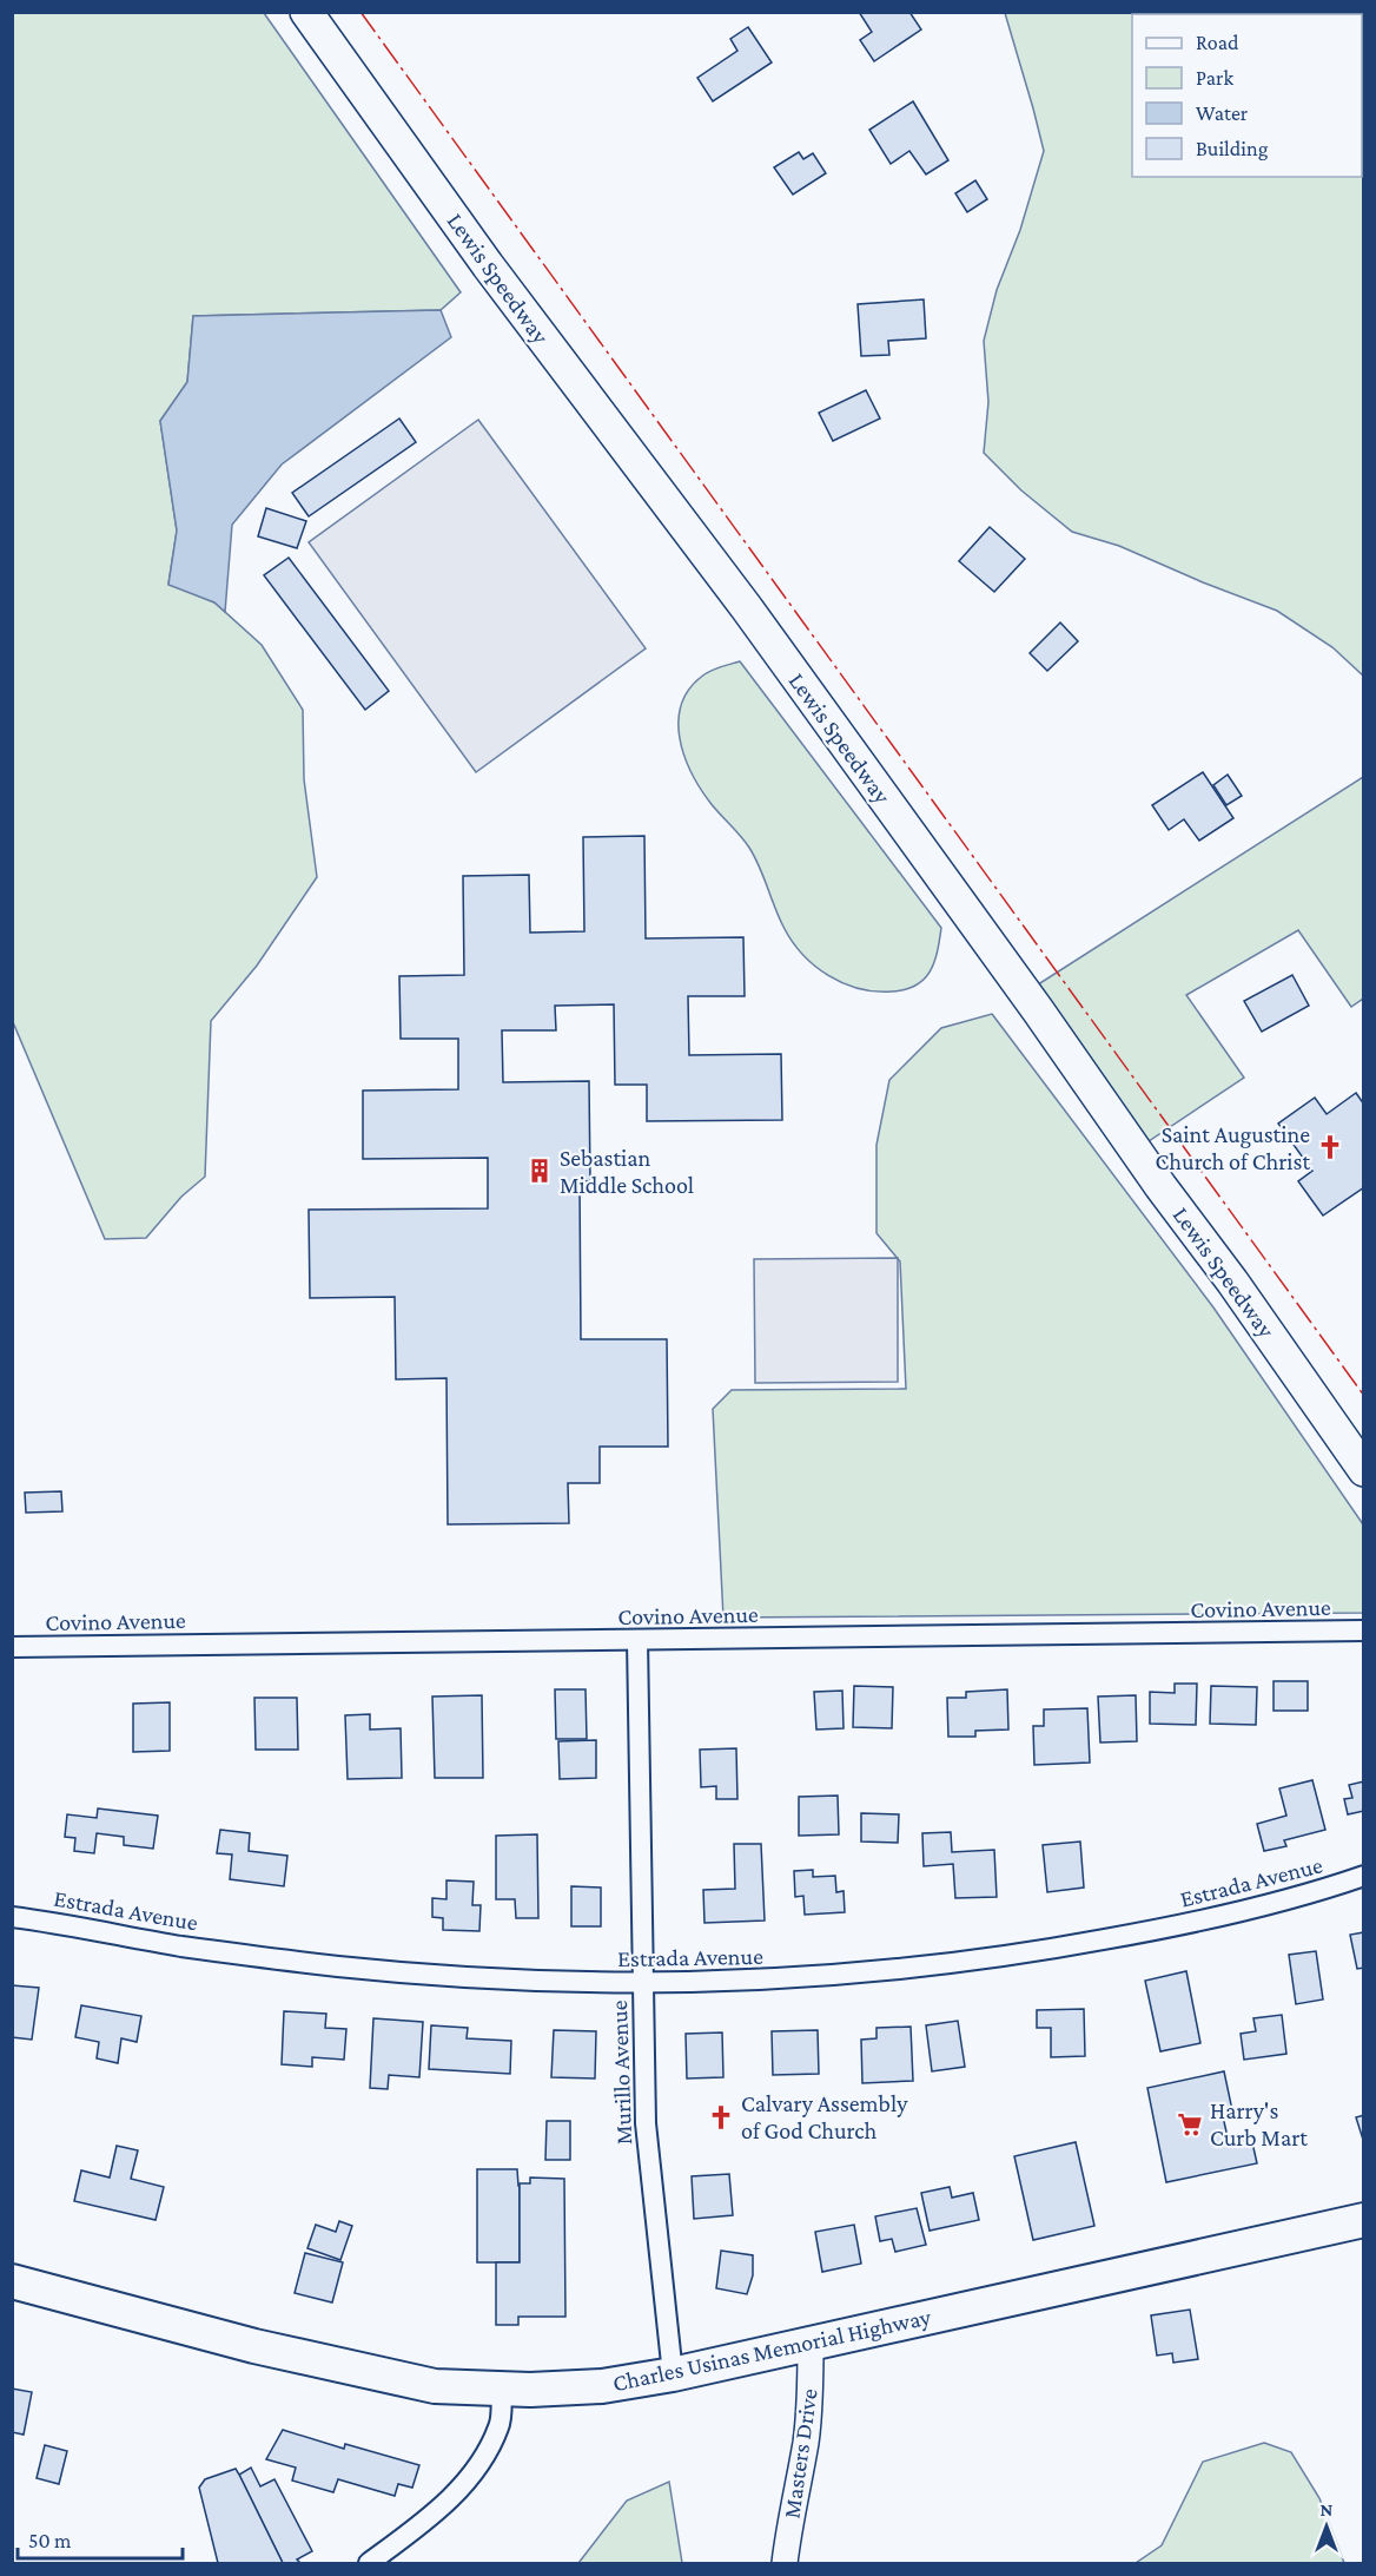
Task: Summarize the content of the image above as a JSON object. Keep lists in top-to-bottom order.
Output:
{
  "streets": {
    "highway": ["Charles Usinas Memorial Highway"],
    "main road": ["Lewis Speedway"],
    "street": [
      "Covino Avenue",
      "Estrada Avenue",
      "Murillo Avenue",
      "Masters Drive"
    ]
  },
  "crossings": [
    ["Covino Avenue", "Murillo Avenue"],
    ["Estrada Avenue", "Murillo Avenue"],
    ["Murillo Avenue", "Charles Usinas Memorial Highway"],
    ["Charles Usinas Memorial Highway", "Masters Drive"]
  ],
  "places": {
    "church": ["Saint Augustine Church of Christ", "Calvary Assembly of God Church"],
    "building": ["Sebastian Middle School"],
    "supermarket": ["Harry's Curb Mart"]
  },
  "legend": [
    "Road",
    "Park",
    "Water",
    "Building"
  ],
  "scale_bar": "50 m",
  "north": "top"
}
